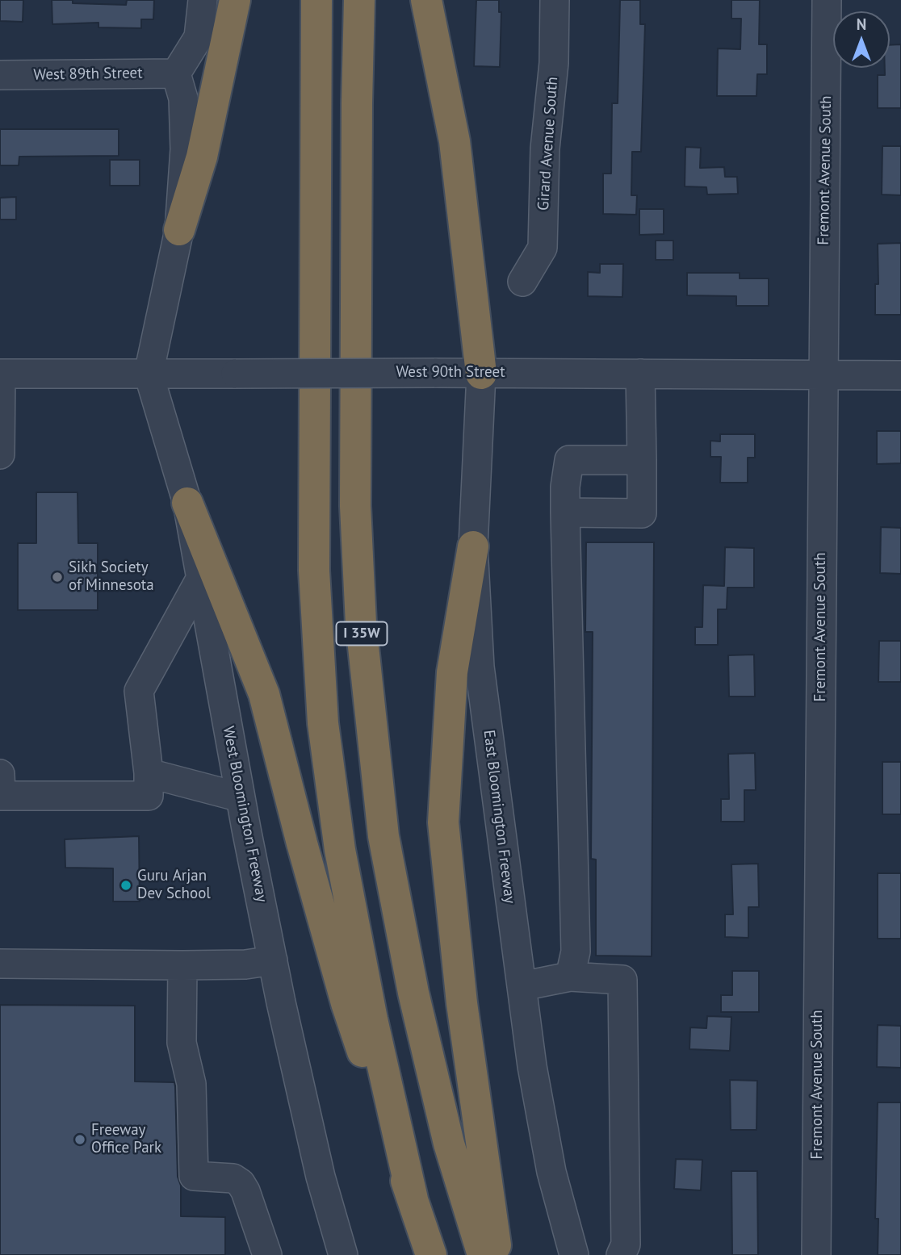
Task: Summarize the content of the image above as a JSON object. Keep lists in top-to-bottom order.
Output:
{
  "streets": {
    "highway": ["I 35W"],
    "street": [
      "West 89th Street",
      "Girard Avenue South",
      "Fremont Avenue South",
      "West 90th Street",
      "West Bloomington Freeway",
      "East Bloomington Freeway"
    ]
  },
  "crossings": [
    ["Fremont Avenue South", "West 90th Street"],
    ["West 90th Street", "West Bloomington Freeway"],
    ["West 90th Street", "East Bloomington Freeway"]
  ],
  "places": ["Sikh Society of Minnesota", "Guru Arjan Dev School", "Freeway Office Park"],
  "north": "top"
}
